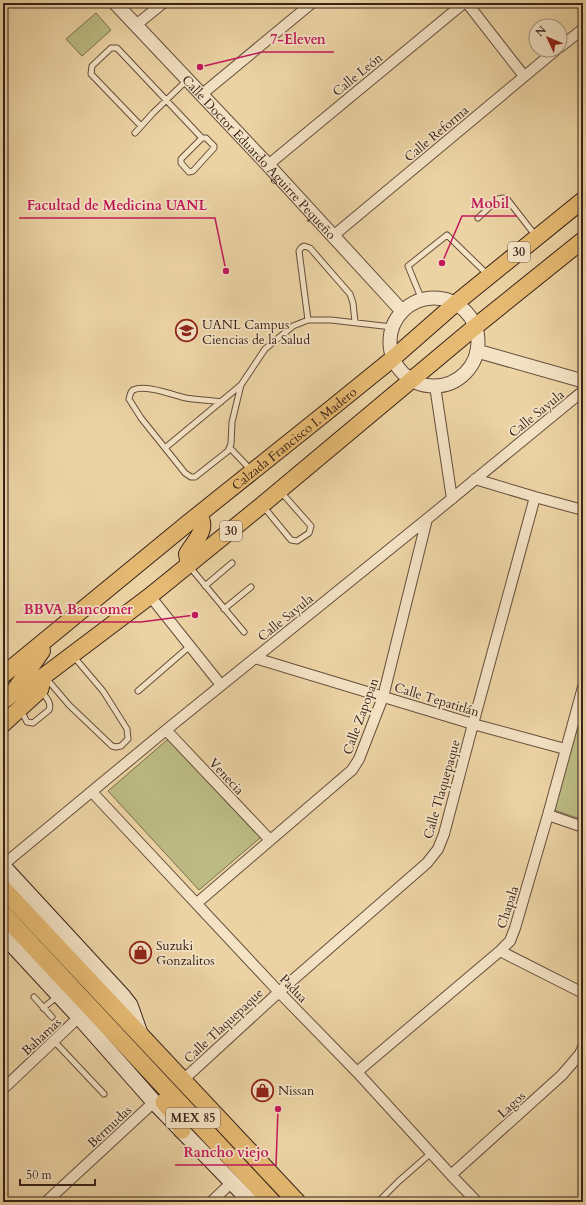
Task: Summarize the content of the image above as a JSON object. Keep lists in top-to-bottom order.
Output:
{
  "streets": {
    "highway": ["MEX 85"],
    "main road": ["30", "Calzada Francisco I. Madero"],
    "street": [
      "Calle León",
      "Calle Reforma",
      "Calle Doctor Eduardo Aguirre Pequeño",
      "Calle Sayula",
      "Calle Tepatitlán",
      "Calle Zapopan",
      "Venecia",
      "Calle Tlaquepaque",
      "Chapala",
      "Padua",
      "Bahamas",
      "Lagos",
      "Bermudas"
    ]
  },
  "crossings": [
    ["Calle León", "Calle Doctor Eduardo Aguirre Pequeño"],
    ["Calle Reforma", "Calle Doctor Eduardo Aguirre Pequeño"],
    ["Calle Sayula", "Calle Tepatitlán"],
    ["Calle Sayula", "Calle Zapopan"],
    ["Calle Sayula", "Venecia"],
    ["Calle Sayula", "Padua"],
    ["Calle Tepatitlán", "Calle Zapopan"],
    ["Calle Tepatitlán", "Calle Tlaquepaque"],
    ["Calle Tepatitlán", "Chapala"],
    ["Calle Zapopan", "Venecia"],
    ["Calle Zapopan", "Padua"],
    ["Calle Tlaquepaque", "Padua"],
    ["Calle Tlaquepaque", "MEX 85"],
    ["Chapala", "Padua"],
    ["Padua", "Lagos"]
  ],
  "places": {
    "other": [
      "7-Eleven",
      "Mobil",
      "Facultad de Medicina UANL",
      "BBVA Bancomer",
      "Rancho viejo"
    ],
    "school or university": ["UANL Campus Ciencias de la Salud"],
    "shop": ["Suzuki Gonzalitos", "Nissan"]
  },
  "scale_bar": "50 m",
  "north": "top left"
}
